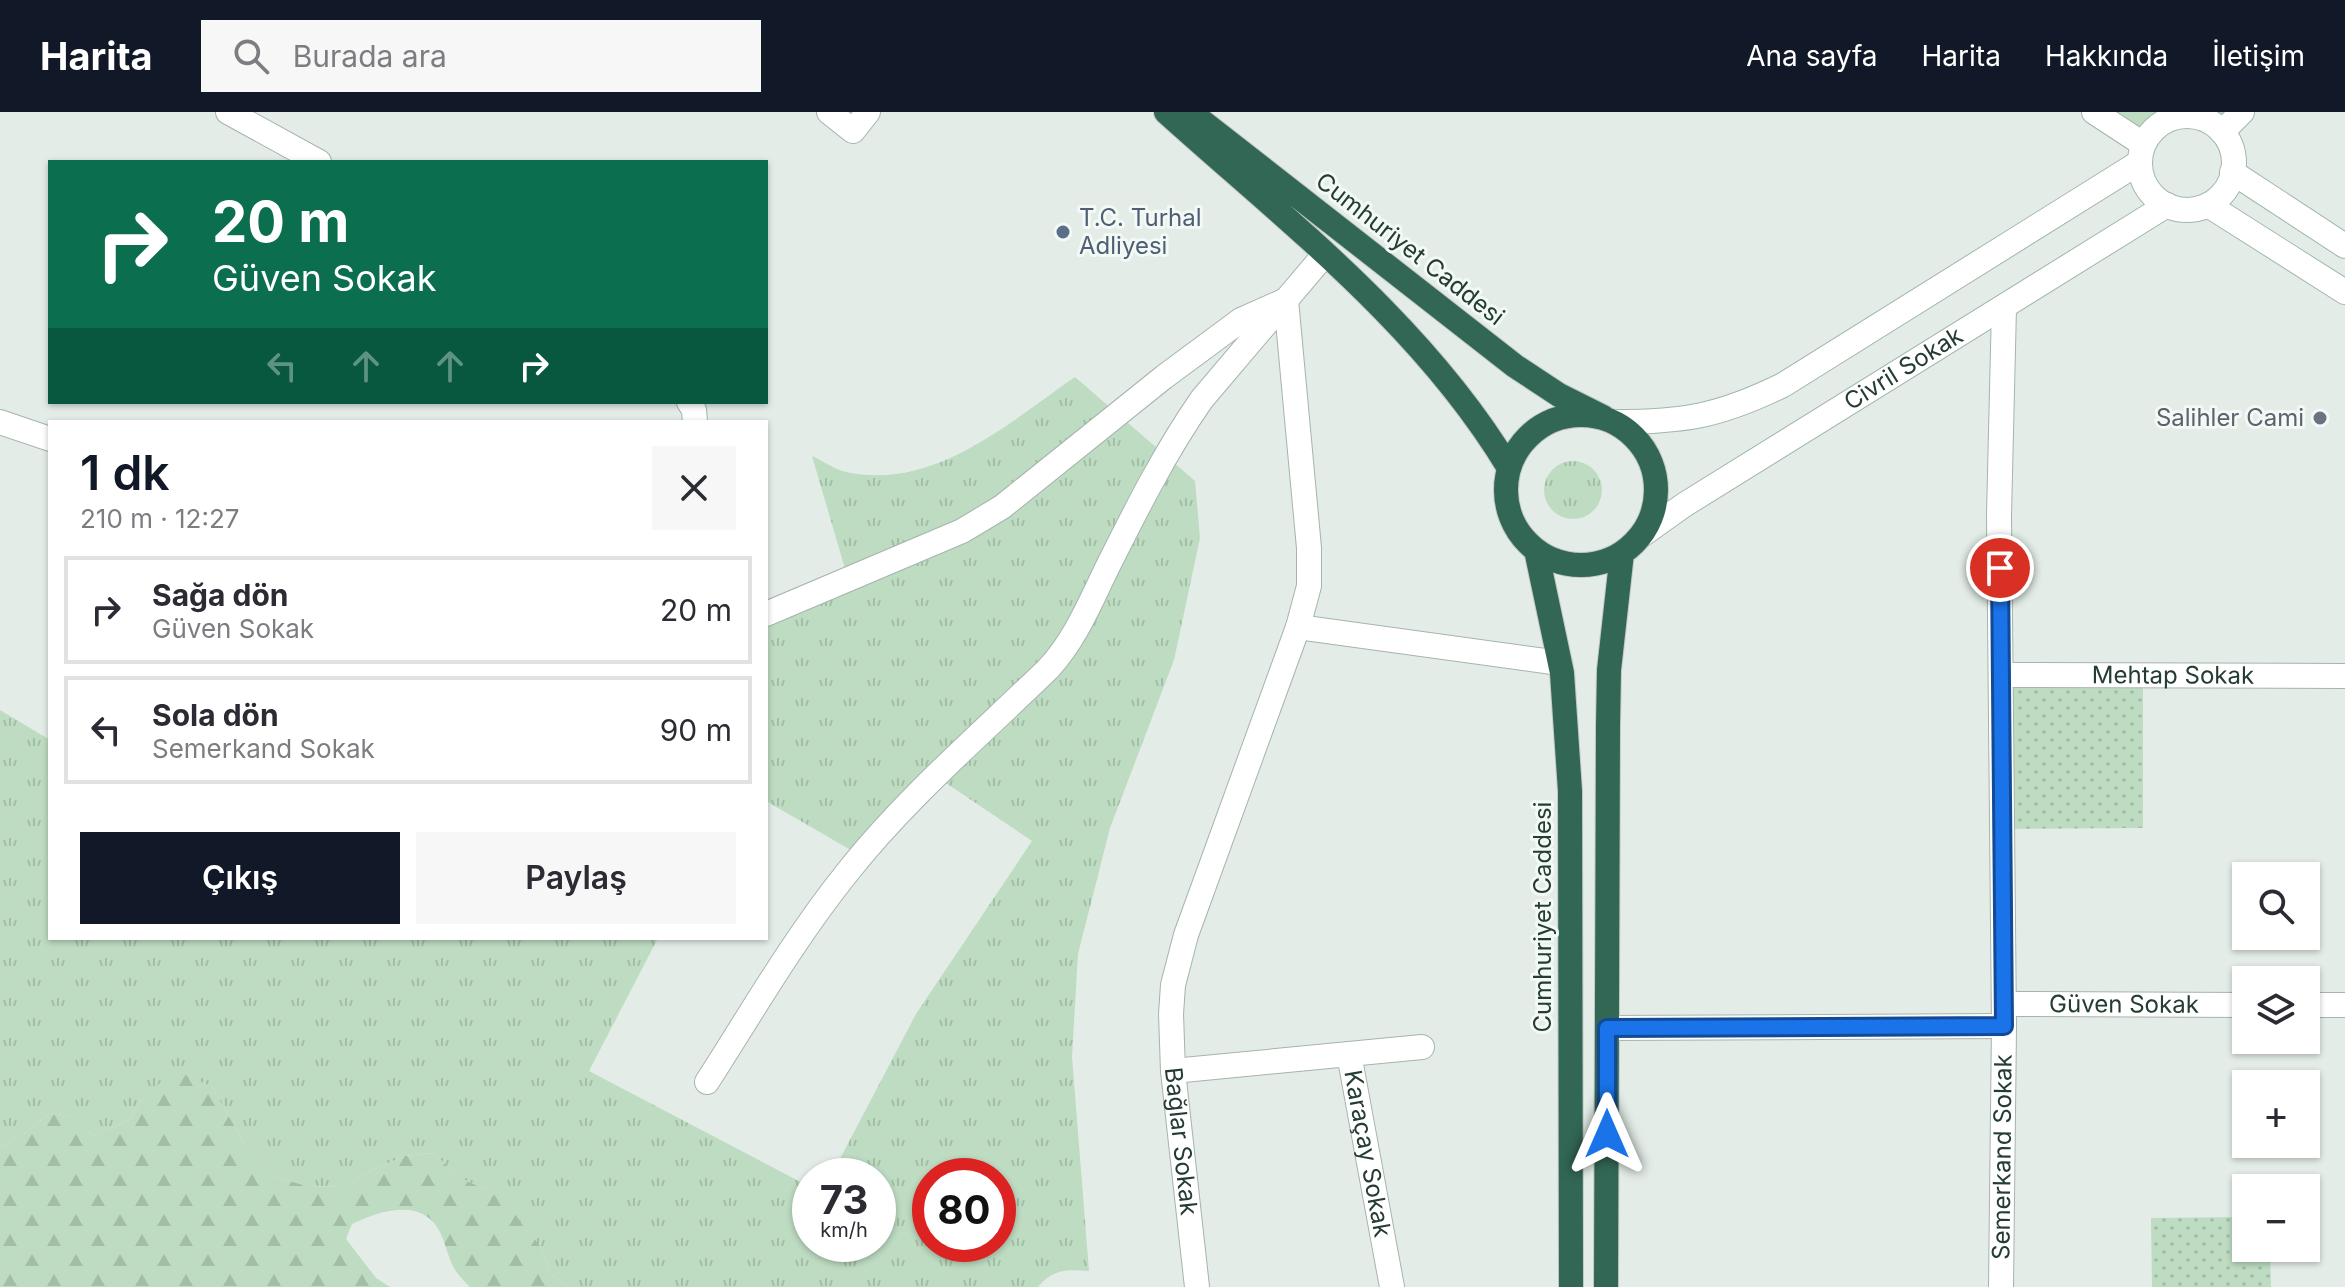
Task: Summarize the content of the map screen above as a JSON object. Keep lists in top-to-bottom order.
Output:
{
  "streets": {
    "highway": ["Cumhuriyet Caddesi"],
    "street": [
      "Civril Sokak",
      "Mehtap Sokak",
      "Güven Sokak",
      "Bağlar Sokak",
      "Karaçay Sokak",
      "Semerkand Sokak"
    ]
  },
  "crossings": [
    ["Cumhuriyet Caddesi", "Civril Sokak"],
    ["Civril Sokak", "Semerkand Sokak"],
    ["Mehtap Sokak", "Semerkand Sokak"],
    ["Güven Sokak", "Semerkand Sokak"],
    ["Bağlar Sokak", "Karaçay Sokak"]
  ],
  "places": ["T.C. Turhal Adliyesi", "Salihler Cami"],
  "page": {
    "header": "Harita",
    "search": "Burada ara",
    "nav": [
      "Ana sayfa",
      "Harita",
      "Hakkında",
      "İletişim"
    ],
    "turn": ["20 m", "Güven Sokak"],
    "heading": ["1 dk", "210 m · 12:27"],
    "list": [
      {
        "name": "Sağa dön",
        "note": "Güven Sokak",
        "value": "20 m"
      },
      {
        "name": "Sola dön",
        "note": "Semerkand Sokak",
        "value": "90 m"
      }
    ],
    "buttons": ["Çıkış", "Paylaş"],
    "map_buttons": ["+", "−"],
    "speed": "73 km/h",
    "limit": "80"
  }
}
